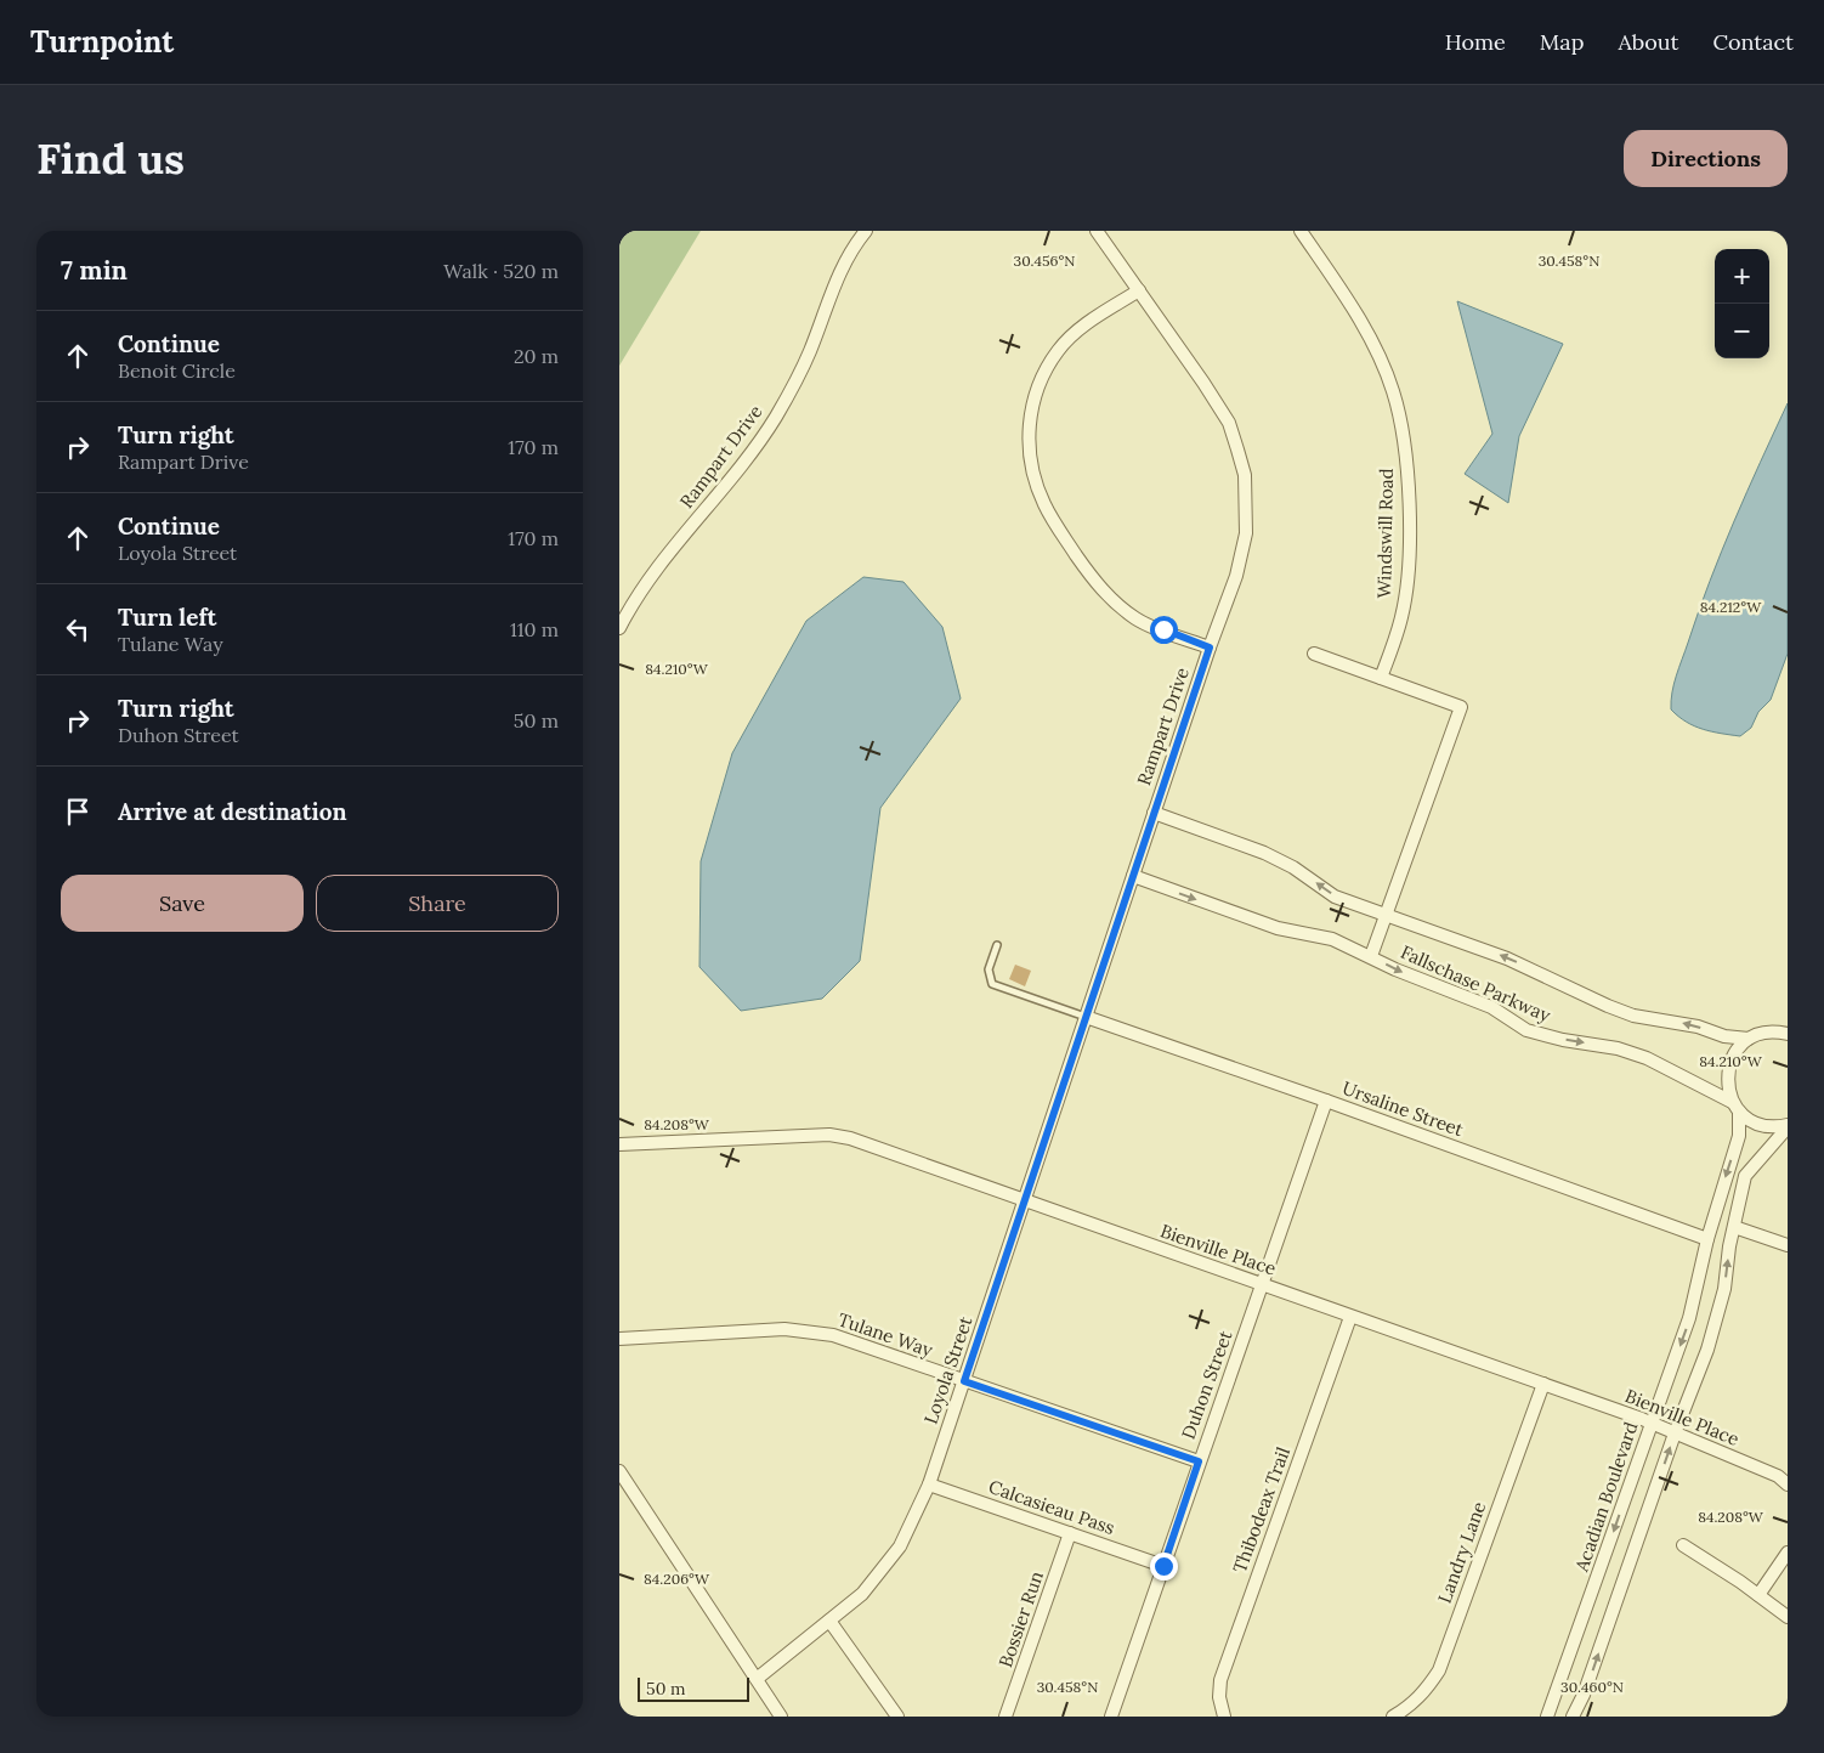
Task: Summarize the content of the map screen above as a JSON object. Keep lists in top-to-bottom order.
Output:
{
  "streets": {
    "street": [
      "Rampart Drive",
      "Windswill Road",
      "Fallschase Parkway",
      "Ursaline Street",
      "Bienville Place",
      "Tulane Way",
      "Loyola Street",
      "Duhon Street",
      "Acadian Boulevard",
      "Calcasieau Pass",
      "Thibodeax Trail",
      "Landry Lane",
      "Bossier Run"
    ]
  },
  "crossings": [
    ["Rampart Drive", "Fallschase Parkway"],
    ["Rampart Drive", "Ursaline Street"],
    ["Rampart Drive", "Loyola Street"],
    ["Fallschase Parkway", "Acadian Boulevard"],
    ["Ursaline Street", "Loyola Street"],
    ["Ursaline Street", "Duhon Street"],
    ["Ursaline Street", "Acadian Boulevard"],
    ["Bienville Place", "Loyola Street"],
    ["Bienville Place", "Duhon Street"],
    ["Bienville Place", "Acadian Boulevard"],
    ["Bienville Place", "Thibodeax Trail"],
    ["Bienville Place", "Landry Lane"],
    ["Tulane Way", "Loyola Street"],
    ["Tulane Way", "Duhon Street"],
    ["Loyola Street", "Calcasieau Pass"],
    ["Duhon Street", "Calcasieau Pass"],
    ["Calcasieau Pass", "Bossier Run"]
  ],
  "scale_bar": "50 m",
  "page": {
    "header": "Turnpoint",
    "nav": [
      "Home",
      "Map",
      "About",
      "Contact"
    ],
    "buttons": [
      "Directions",
      ["Save", "Share"]
    ],
    "title": "Find us",
    "heading": ["7 min", "Walk · 520 m"],
    "map_buttons": ["+", "−"],
    "list": [
      ["Continue", "Benoit Circle", "20 m"],
      ["Turn right", "Rampart Drive", "170 m"],
      ["Continue", "Loyola Street", "170 m"],
      ["Turn left", "Tulane Way", "110 m"],
      ["Turn right", "Duhon Street", "50 m"],
      "Arrive at destination"
    ],
    "scale": "50 m"
  },
  "coordinates": [
    "30.456°N",
    "30.458°N",
    "84.212°W",
    "84.210°W",
    "84.208°W",
    "84.206°W",
    "30.460°N"
  ]
}
